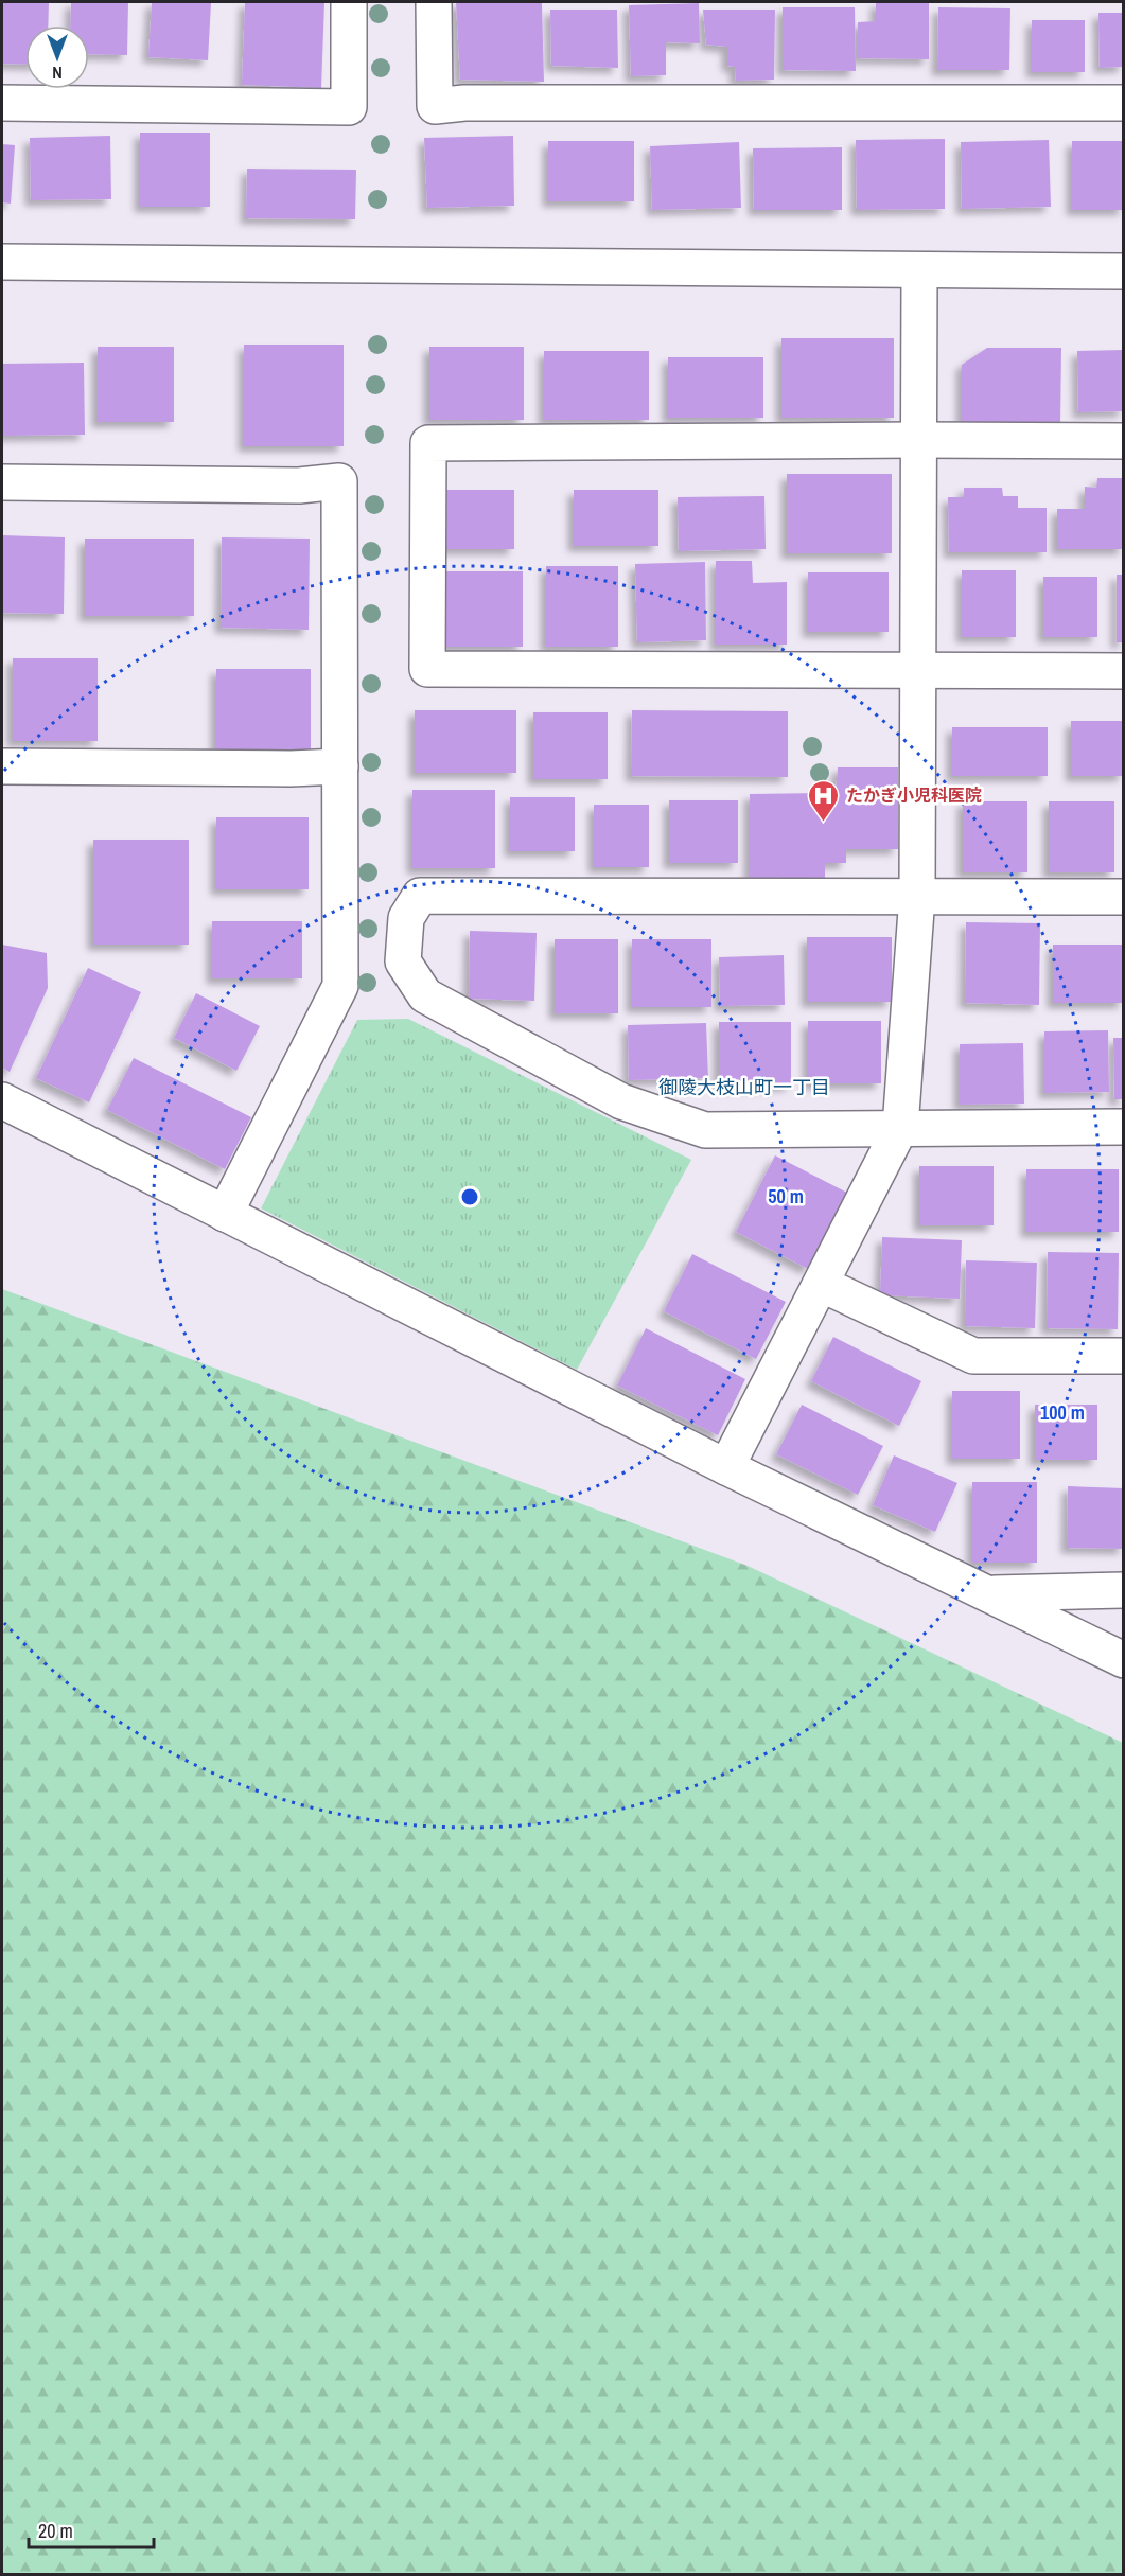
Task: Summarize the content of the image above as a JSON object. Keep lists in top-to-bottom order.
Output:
{
  "districts": ["御陵大枝山町一丁目"],
  "places": {
    "hospital": ["たかぎ小児科医院"]
  },
  "scale_bar": "20 m",
  "north": "bottom",
  "rings": ["50 m", "100 m"]
}
